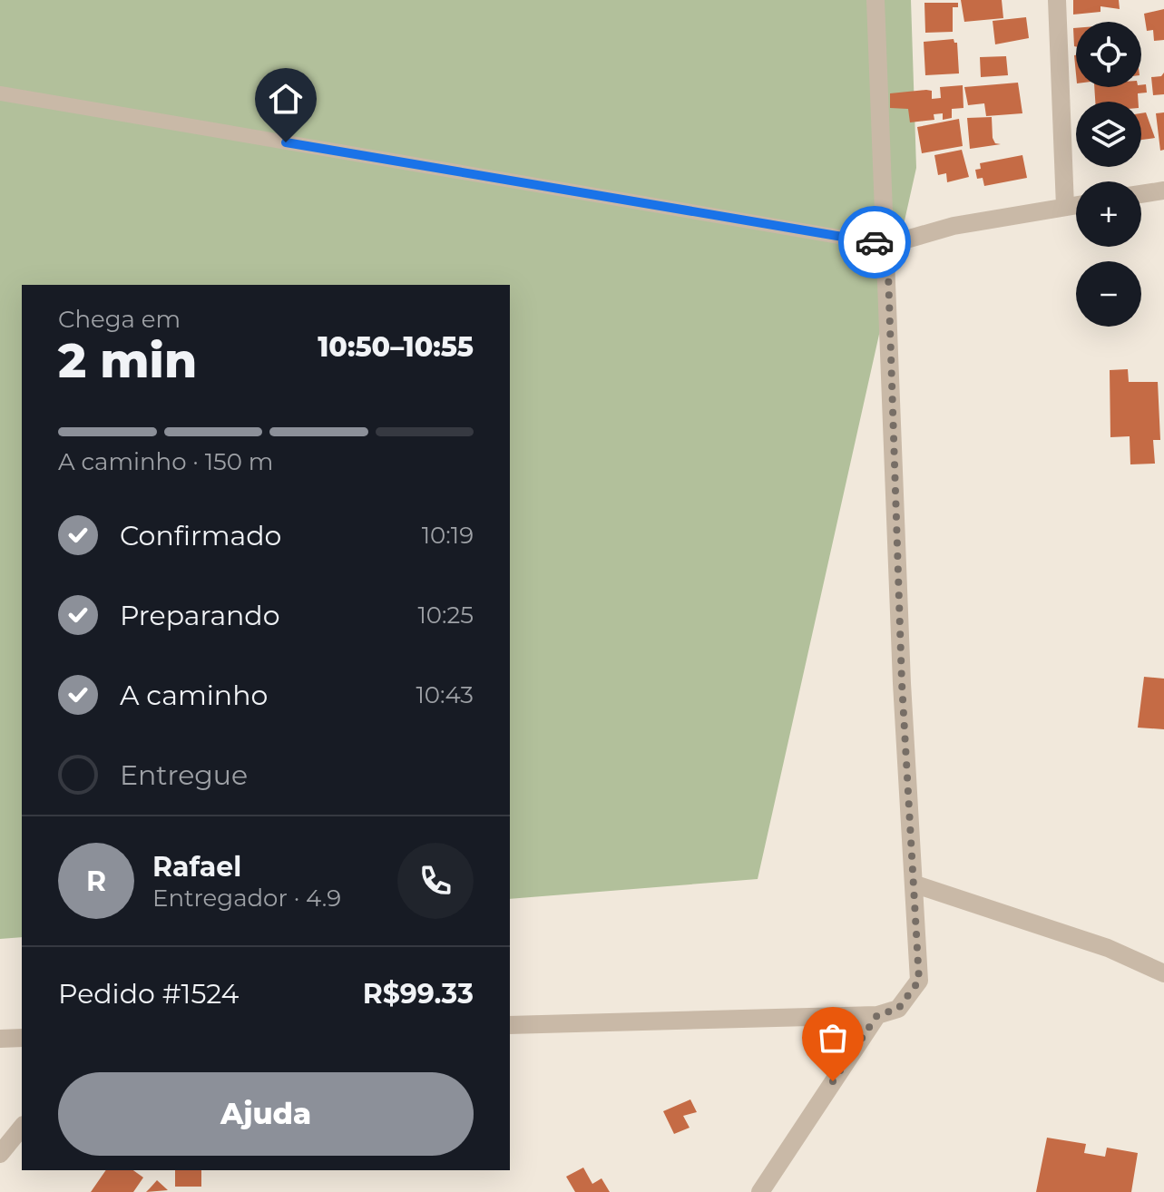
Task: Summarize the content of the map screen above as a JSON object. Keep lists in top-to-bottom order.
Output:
{
  "page": {
    "map_buttons": ["+", "−"],
    "heading": ["2 min", "Chega em", "10:50–10:55"],
    "panel": [
      "Rafael",
      "Entregador · 4.9",
      "Pedido #1524",
      "R$99.33"
    ],
    "bar": "A caminho · 150 m",
    "list": [
      ["Confirmado", "10:19"],
      ["Preparando", "10:25"],
      ["A caminho", "10:43"],
      "Entregue"
    ],
    "round": "R",
    "buttons": "Ajuda"
  }
}
